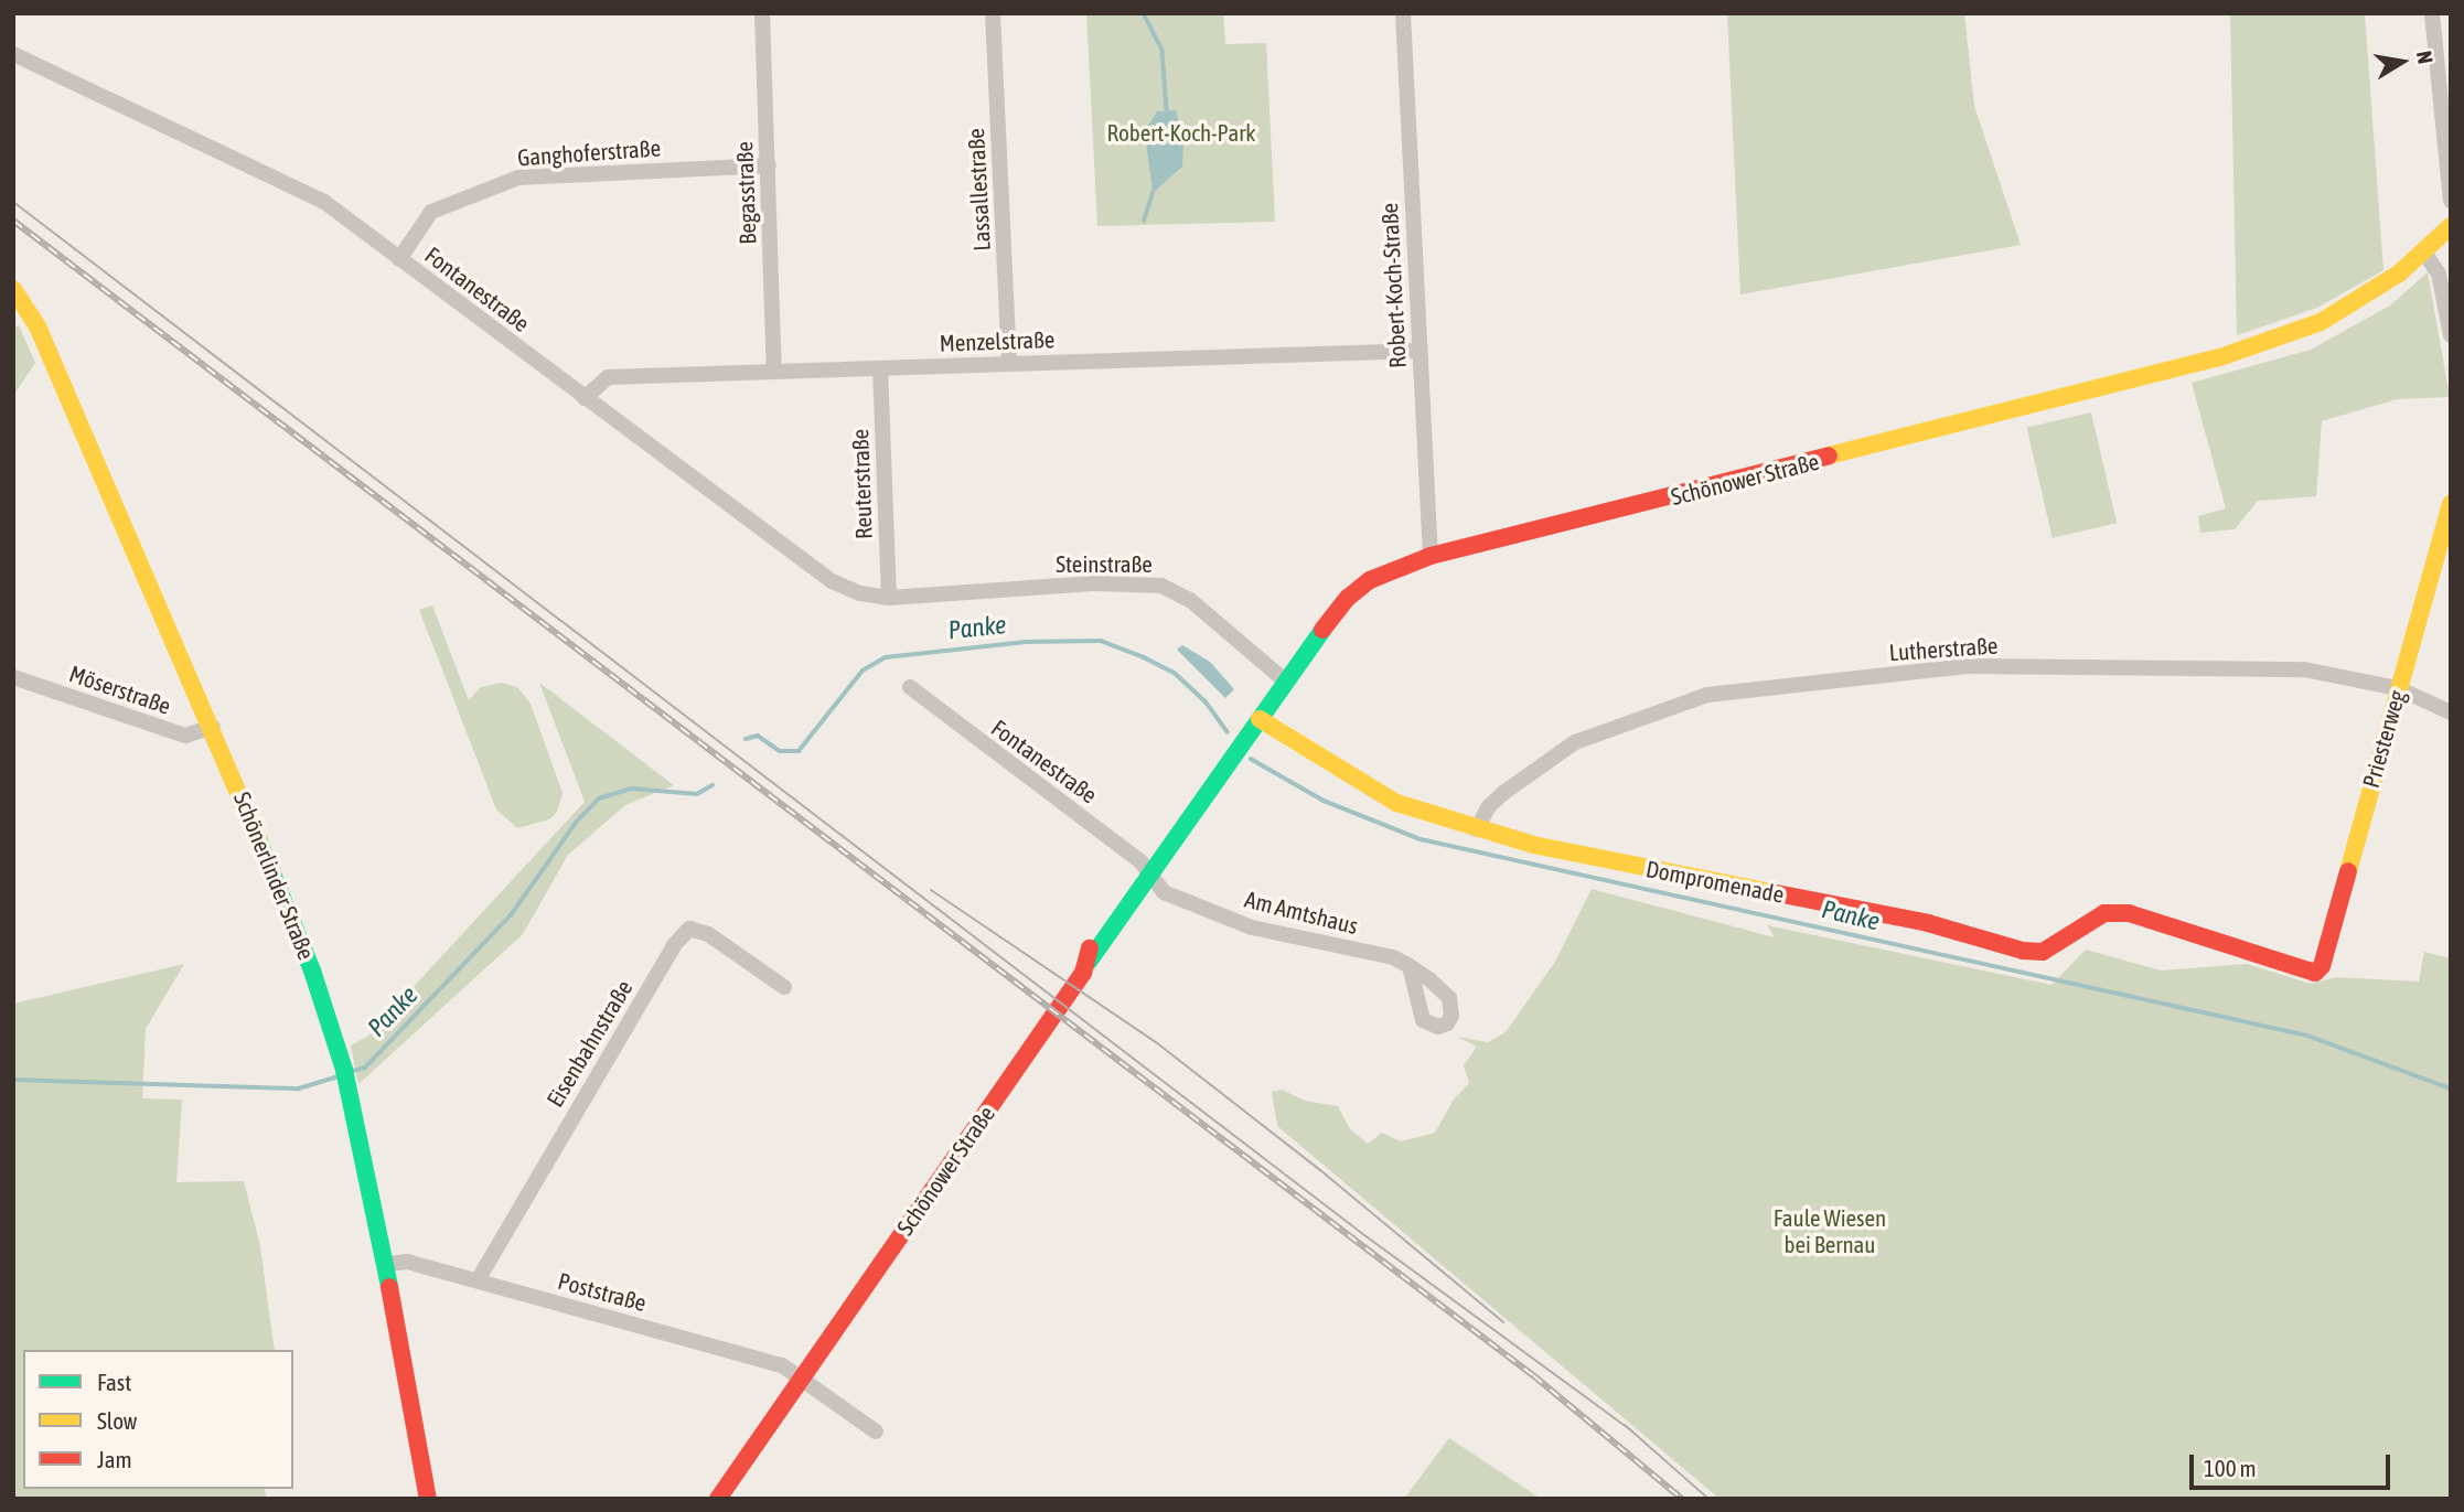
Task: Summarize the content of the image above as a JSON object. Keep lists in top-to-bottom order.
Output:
{
  "streets": {
    "street": [
      "Ganghoferstraße",
      "Lassallestraße",
      "Begasstraße",
      "Robert-Koch-Straße",
      "Fontanestraße",
      "Menzelstraße",
      "Schönower Straße",
      "Reuterstraße",
      "Steinstraße",
      "Lutherstraße",
      "Möserstraße",
      "Priesterweg",
      "Schönerlinder Straße",
      "Dompromenade",
      "Am Amtshaus",
      "Eisenbahnstraße",
      "Poststraße"
    ]
  },
  "crossings": [
    ["Ganghoferstraße", "Begasstraße"],
    ["Ganghoferstraße", "Fontanestraße"],
    ["Lassallestraße", "Menzelstraße"],
    ["Begasstraße", "Menzelstraße"],
    ["Robert-Koch-Straße", "Menzelstraße"],
    ["Robert-Koch-Straße", "Schönower Straße"],
    ["Fontanestraße", "Menzelstraße"],
    ["Fontanestraße", "Schönower Straße"],
    ["Fontanestraße", "Reuterstraße"],
    ["Fontanestraße", "Steinstraße"],
    ["Fontanestraße", "Am Amtshaus"],
    ["Menzelstraße", "Reuterstraße"],
    ["Schönower Straße", "Steinstraße"],
    ["Schönower Straße", "Dompromenade"],
    ["Schönower Straße", "Am Amtshaus"],
    ["Schönower Straße", "Poststraße"],
    ["Reuterstraße", "Steinstraße"],
    ["Lutherstraße", "Priesterweg"],
    ["Lutherstraße", "Dompromenade"],
    ["Möserstraße", "Schönerlinder Straße"],
    ["Priesterweg", "Dompromenade"],
    ["Schönerlinder Straße", "Poststraße"],
    ["Eisenbahnstraße", "Poststraße"]
  ],
  "water": ["Panke"],
  "parks": ["Robert-Koch-Park", "Faule Wiesen bei Bernau"],
  "legend": ["Fast", "Slow", "Jam"],
  "scale_bar": "100 m",
  "north": "right"
}
